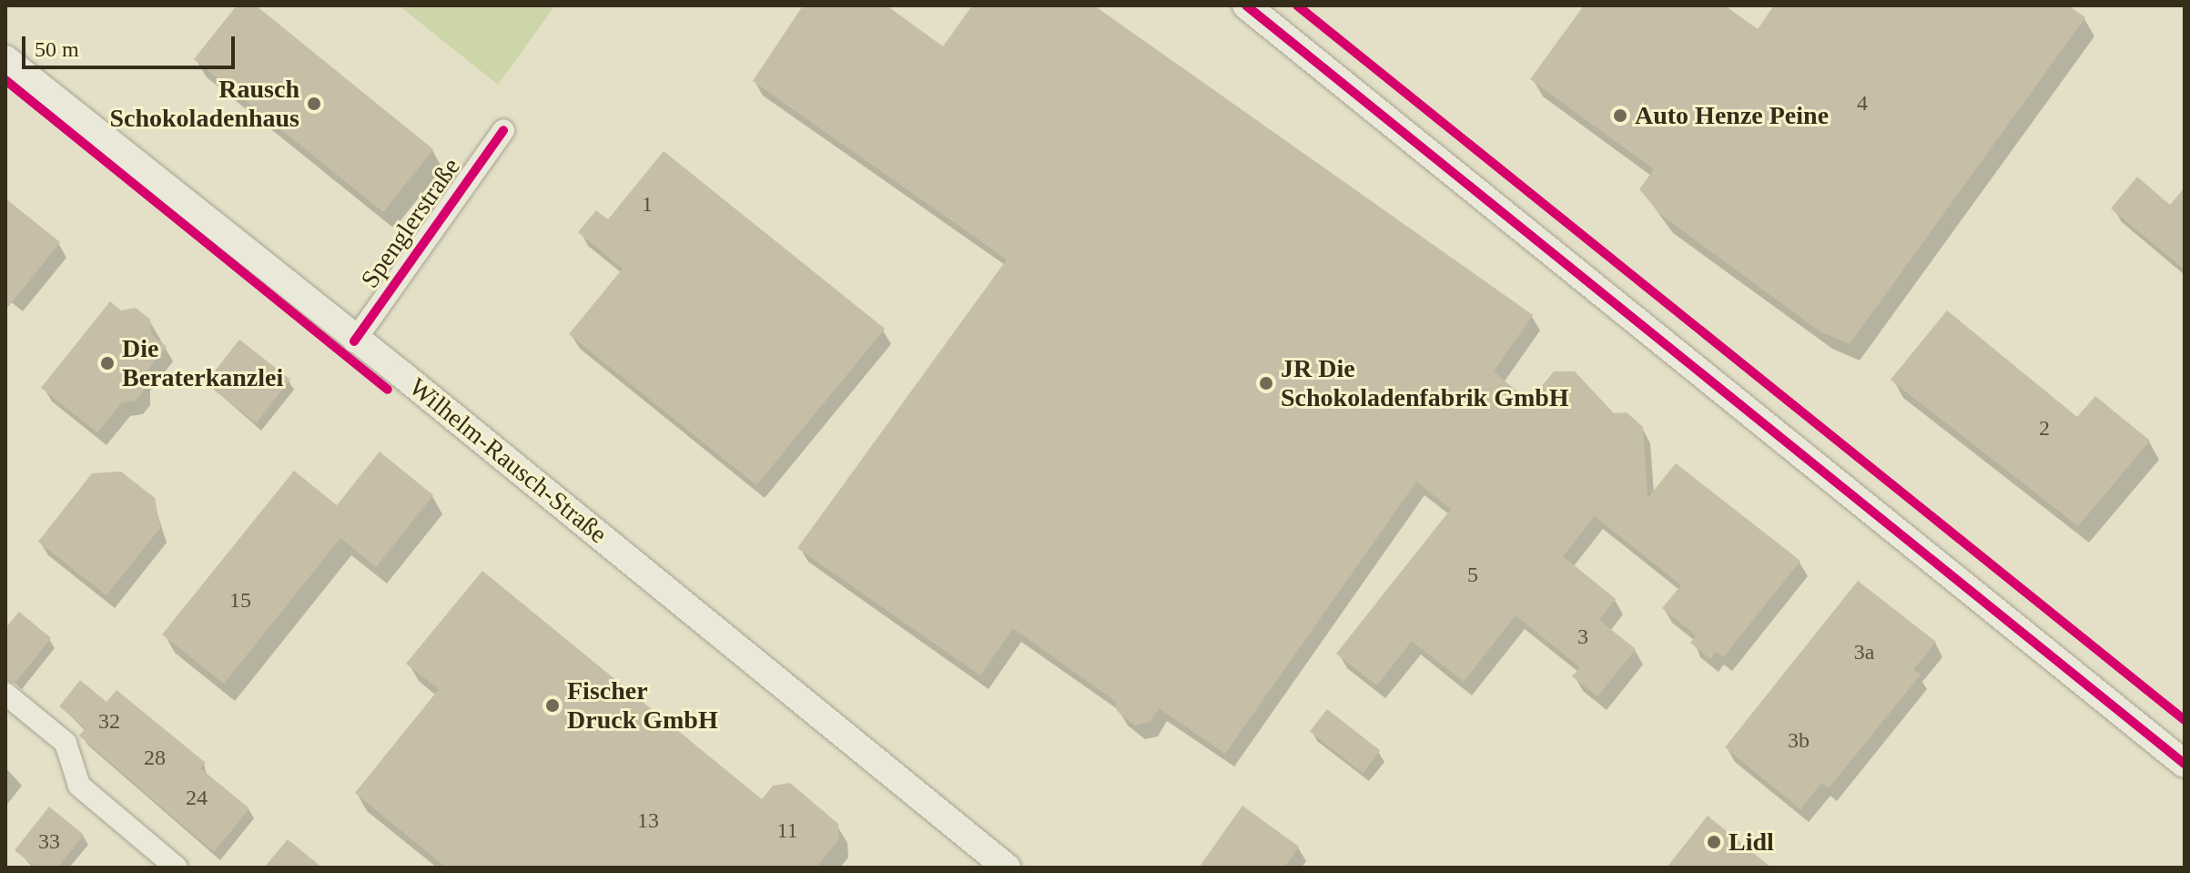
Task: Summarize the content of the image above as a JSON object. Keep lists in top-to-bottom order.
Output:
{
  "streets": {
    "street": ["Spenglerstraße", "Wilhelm-Rausch-Straße"]
  },
  "crossings": [
    ["Spenglerstraße", "Wilhelm-Rausch-Straße"]
  ],
  "places": [
    "Rausch Schokoladenhaus",
    "Auto Henze Peine",
    "Die Beraterkanzlei",
    "JR Die Schokoladenfabrik GmbH",
    "Fischer Druck GmbH",
    "Lidl"
  ],
  "house_numbers": [
    "4",
    "1",
    "2",
    "5",
    "15",
    "3",
    "3a",
    "32",
    "3b",
    "28",
    "24",
    "13",
    "11",
    "33"
  ],
  "scale_bar": "50 m"
}
